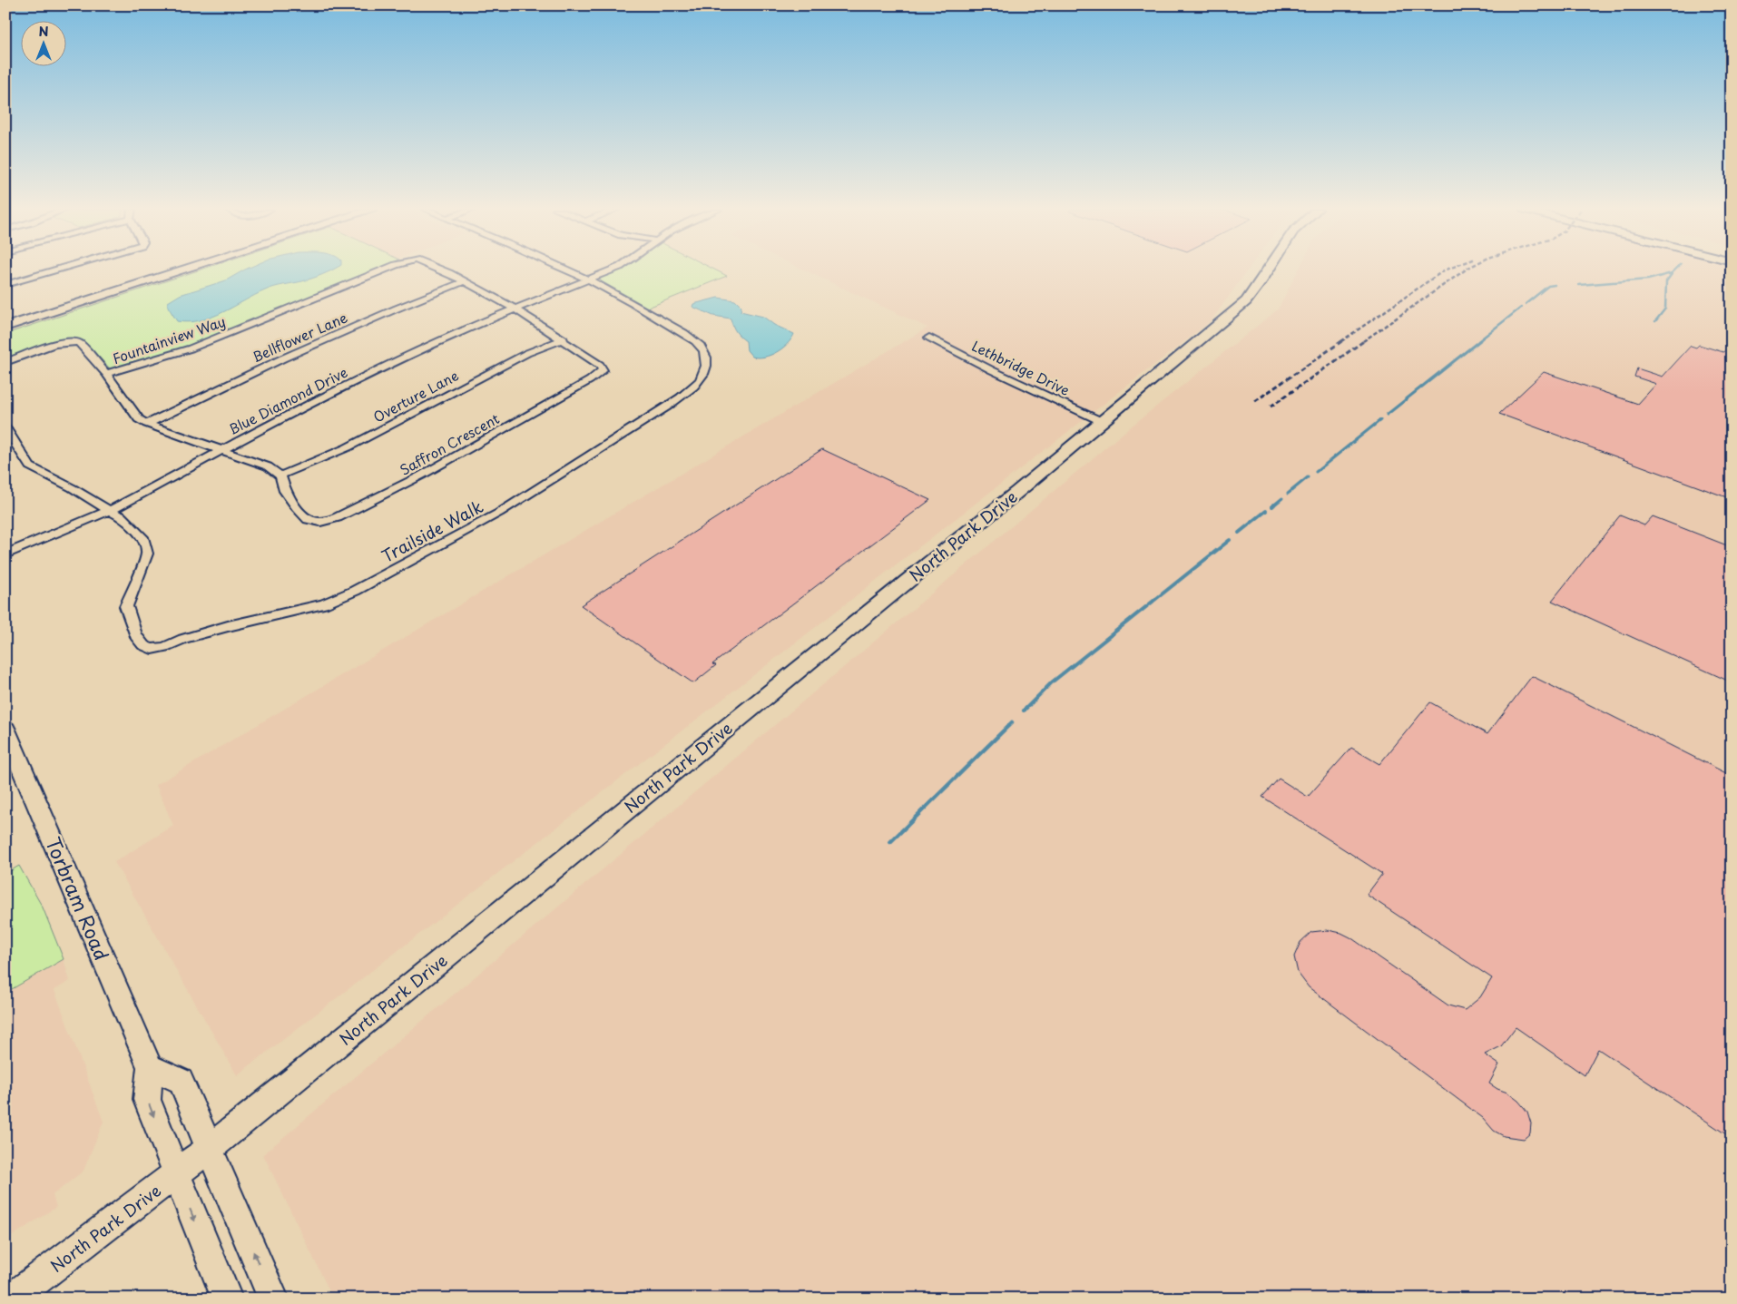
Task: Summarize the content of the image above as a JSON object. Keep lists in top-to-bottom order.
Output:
{
  "streets": {
    "main road": ["North Park Drive", "Torbram Road"],
    "street": [
      "Bellflower Lane",
      "Fountainview Way",
      "Lethbridge Drive",
      "Overture Lane",
      "Blue Diamond Drive",
      "Saffron Crescent",
      "Trailside Walk"
    ]
  },
  "crossings": [
    ["Bellflower Lane", "Fountainview Way"],
    ["Fountainview Way", "Blue Diamond Drive"],
    ["Fountainview Way", "Saffron Crescent"],
    ["Lethbridge Drive", "North Park Drive"],
    ["Overture Lane", "Saffron Crescent"],
    ["Blue Diamond Drive", "Saffron Crescent"],
    ["Blue Diamond Drive", "Trailside Walk"],
    ["North Park Drive", "Torbram Road"]
  ],
  "north": "top"
}
